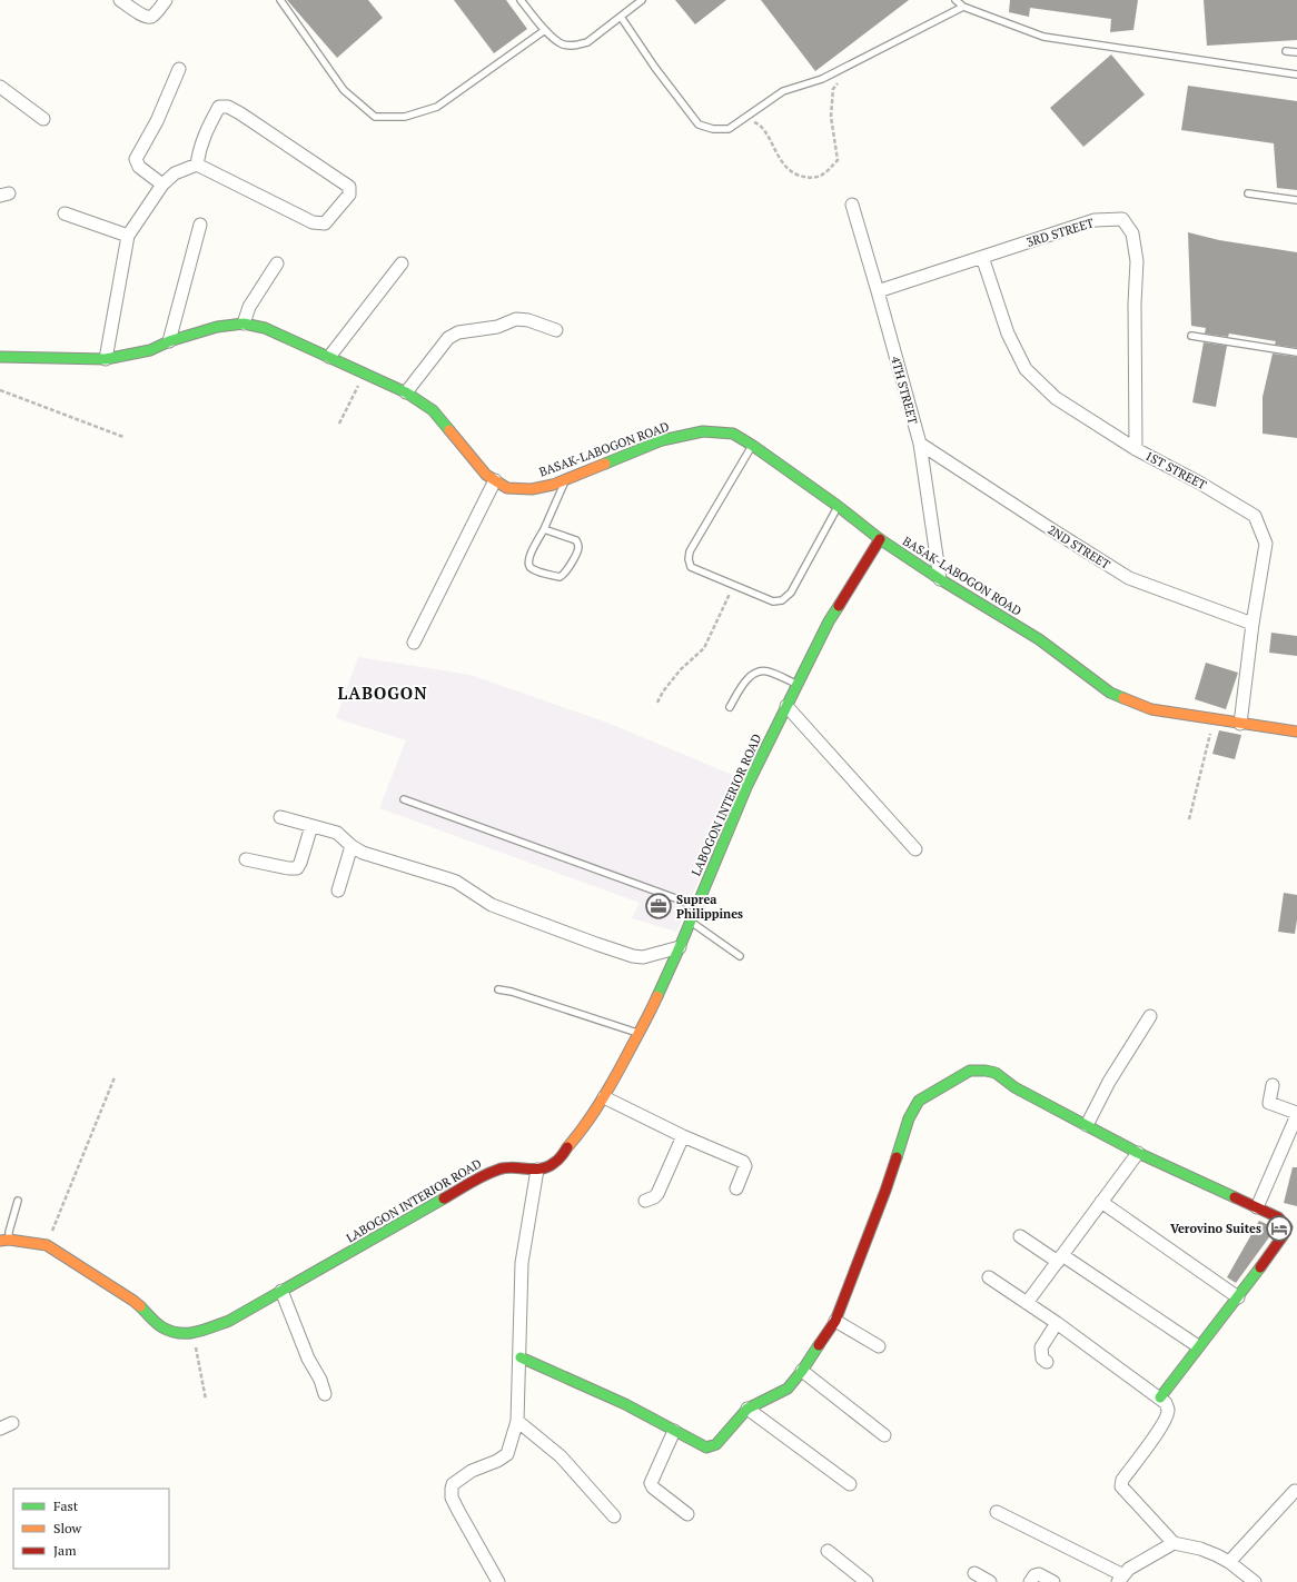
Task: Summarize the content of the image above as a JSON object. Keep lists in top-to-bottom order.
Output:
{
  "streets": {
    "street": [
      "3RD STREET",
      "4TH STREET",
      "BASAK-LABOGON ROAD",
      "1ST STREET",
      "2ND STREET",
      "LABOGON INTERIOR ROAD"
    ]
  },
  "crossings": [
    ["3RD STREET", "4TH STREET"],
    ["3RD STREET", "1ST STREET"],
    ["4TH STREET", "BASAK-LABOGON ROAD"],
    ["4TH STREET", "2ND STREET"],
    ["BASAK-LABOGON ROAD", "1ST STREET"],
    ["BASAK-LABOGON ROAD", "LABOGON INTERIOR ROAD"],
    ["1ST STREET", "2ND STREET"]
  ],
  "districts": ["LABOGON"],
  "places": {
    "office": ["Suprea Philippines"],
    "hotel": ["Verovino Suites"]
  },
  "legend": ["Fast", "Slow", "Jam"]
}
